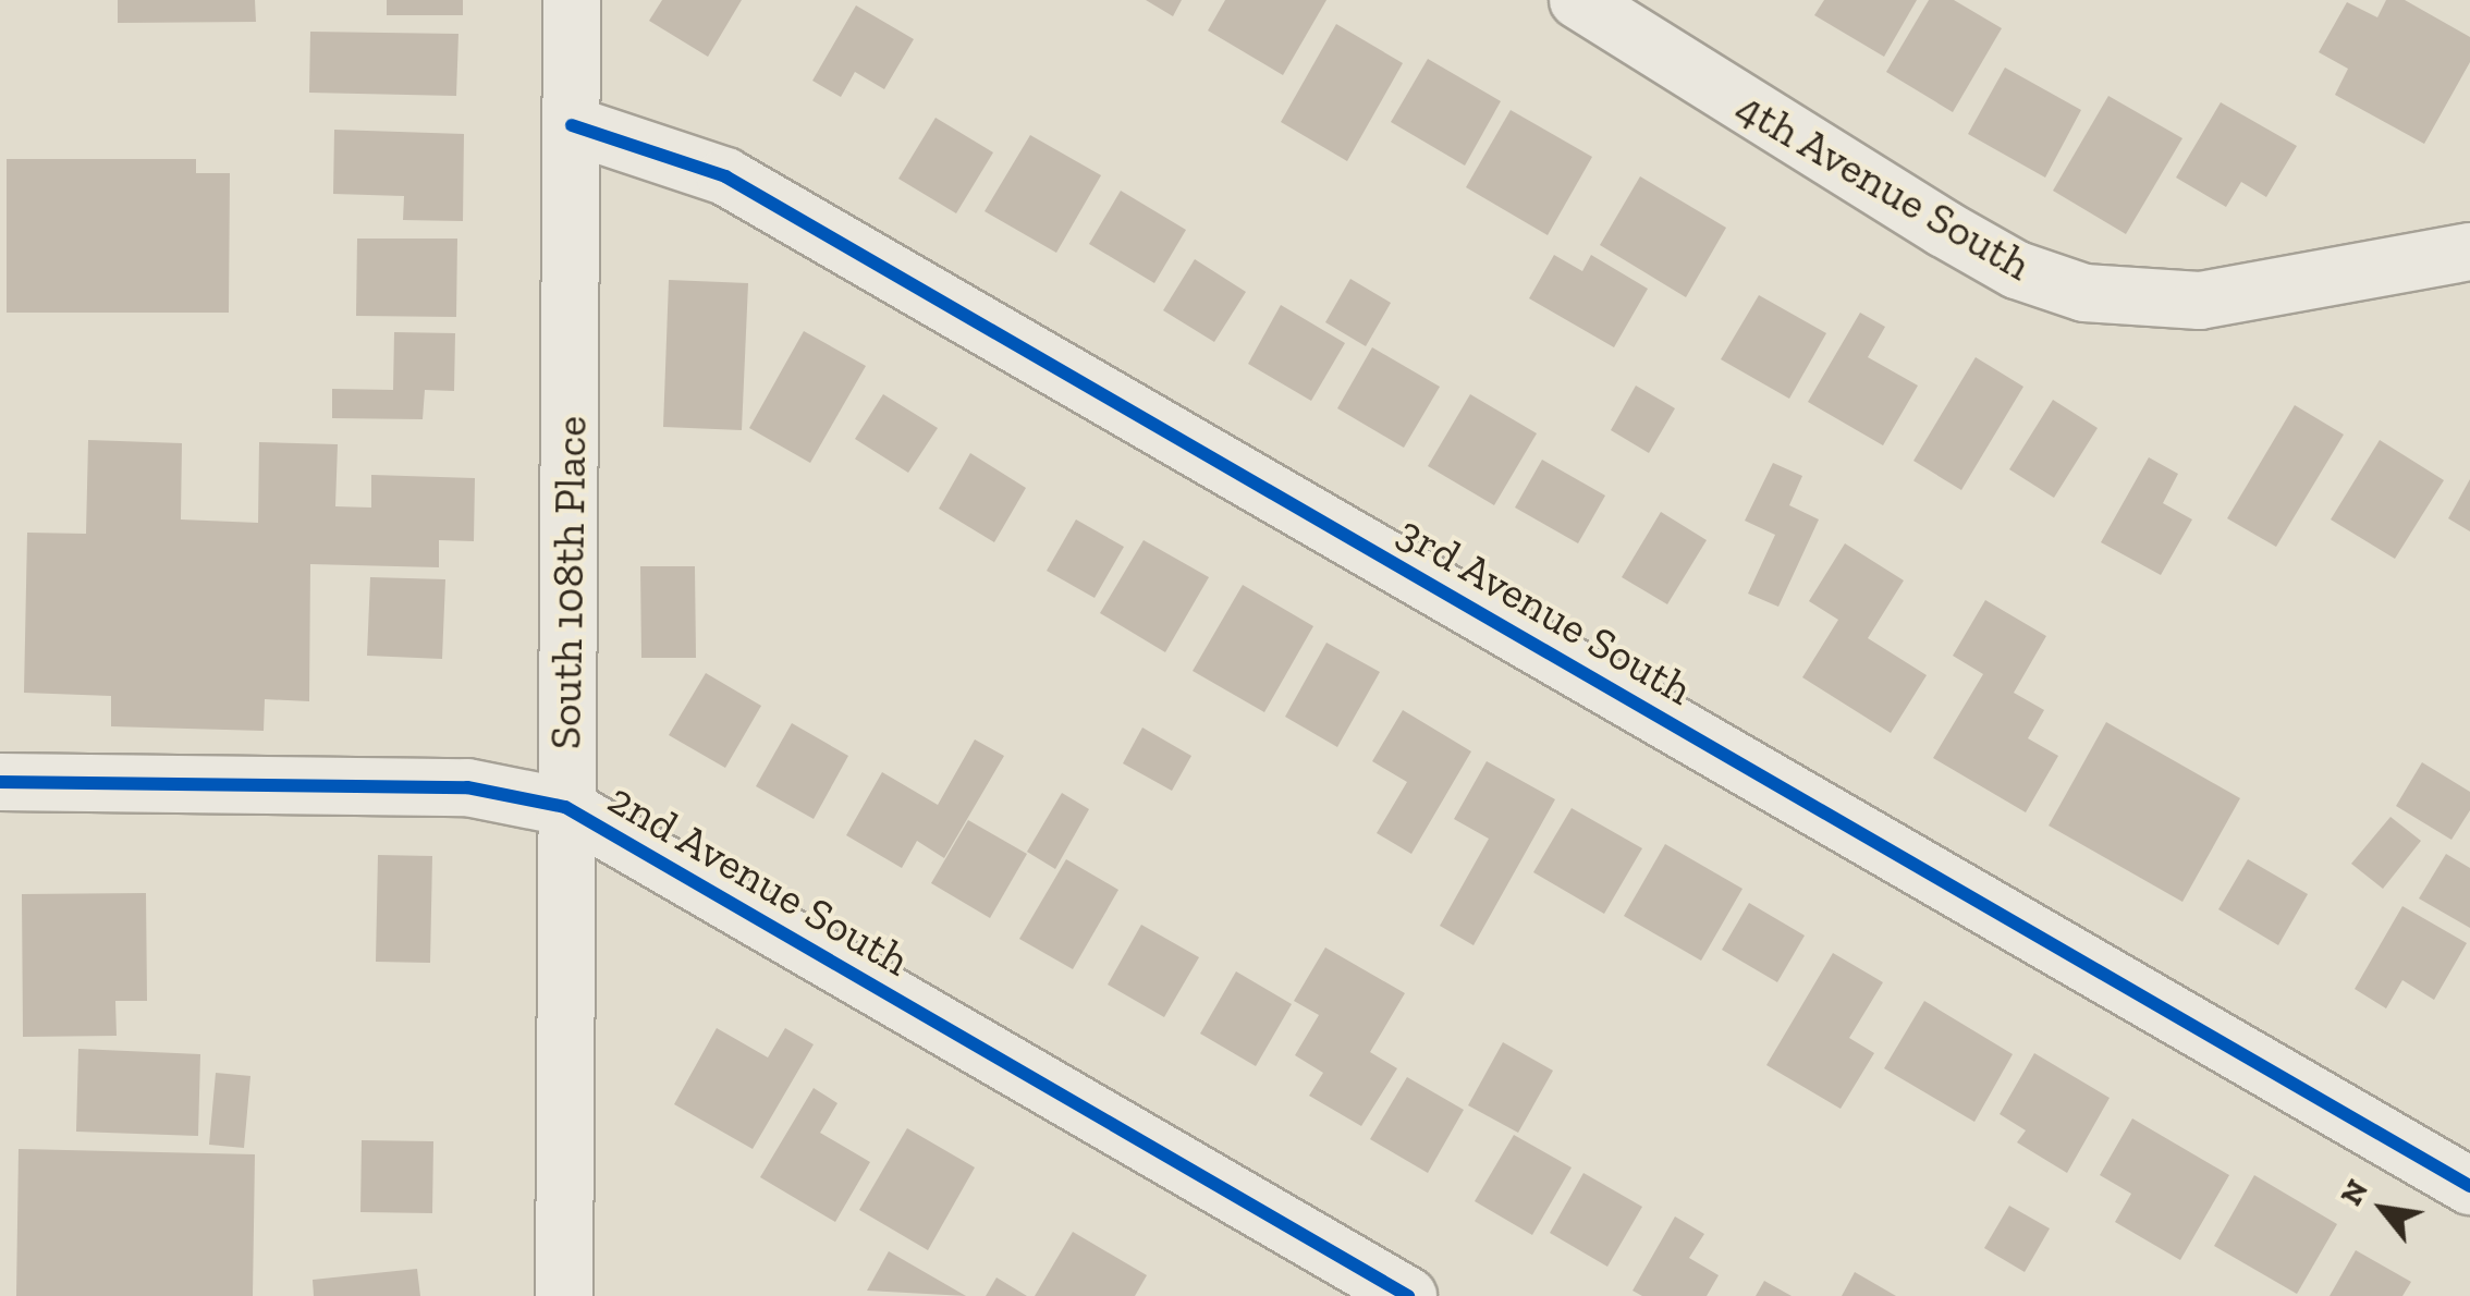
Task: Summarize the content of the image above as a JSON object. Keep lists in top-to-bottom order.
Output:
{
  "streets": {
    "street": [
      "4th Avenue South",
      "South 108th Place",
      "3rd Avenue South",
      "2nd Avenue South"
    ]
  },
  "crossings": [
    ["South 108th Place", "3rd Avenue South"],
    ["South 108th Place", "2nd Avenue South"]
  ],
  "north": "top left"
}
